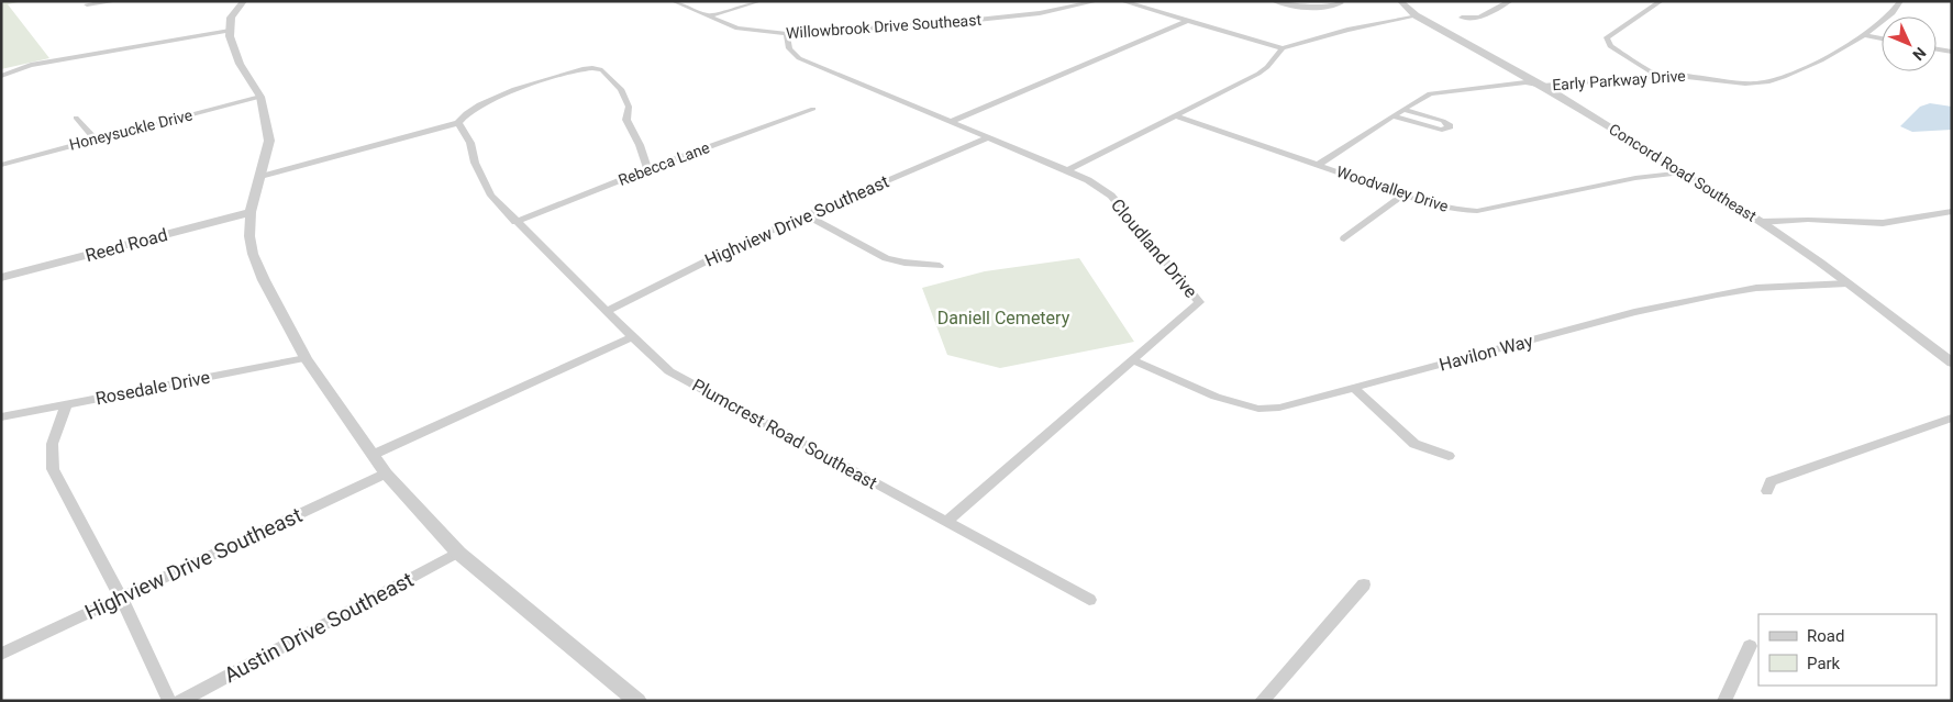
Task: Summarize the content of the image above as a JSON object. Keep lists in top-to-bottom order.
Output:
{
  "streets": {
    "street": [
      "Willowbrook Drive Southeast",
      "Early Parkway Drive",
      "Honeysuckle Drive",
      "Rebecca Lane",
      "Concord Road Southeast",
      "Woodvalley Drive",
      "Highview Drive Southeast",
      "Reed Road",
      "Cloudland Drive",
      "Havilon Way",
      "Rosedale Drive",
      "Plumcrest Road Southeast",
      "Austin Drive Southeast"
    ]
  },
  "crossings": [
    ["Willowbrook Drive Southeast", "Cloudland Drive"],
    ["Early Parkway Drive", "Concord Road Southeast"],
    ["Early Parkway Drive", "Woodvalley Drive"],
    ["Rebecca Lane", "Plumcrest Road Southeast"],
    ["Concord Road Southeast", "Woodvalley Drive"],
    ["Concord Road Southeast", "Havilon Way"],
    ["Highview Drive Southeast", "Cloudland Drive"],
    ["Highview Drive Southeast", "Plumcrest Road Southeast"],
    ["Cloudland Drive", "Havilon Way"],
    ["Cloudland Drive", "Plumcrest Road Southeast"]
  ],
  "parks": ["Daniell Cemetery"],
  "legend": ["Road", "Park"],
  "north": "bottom right"
}
